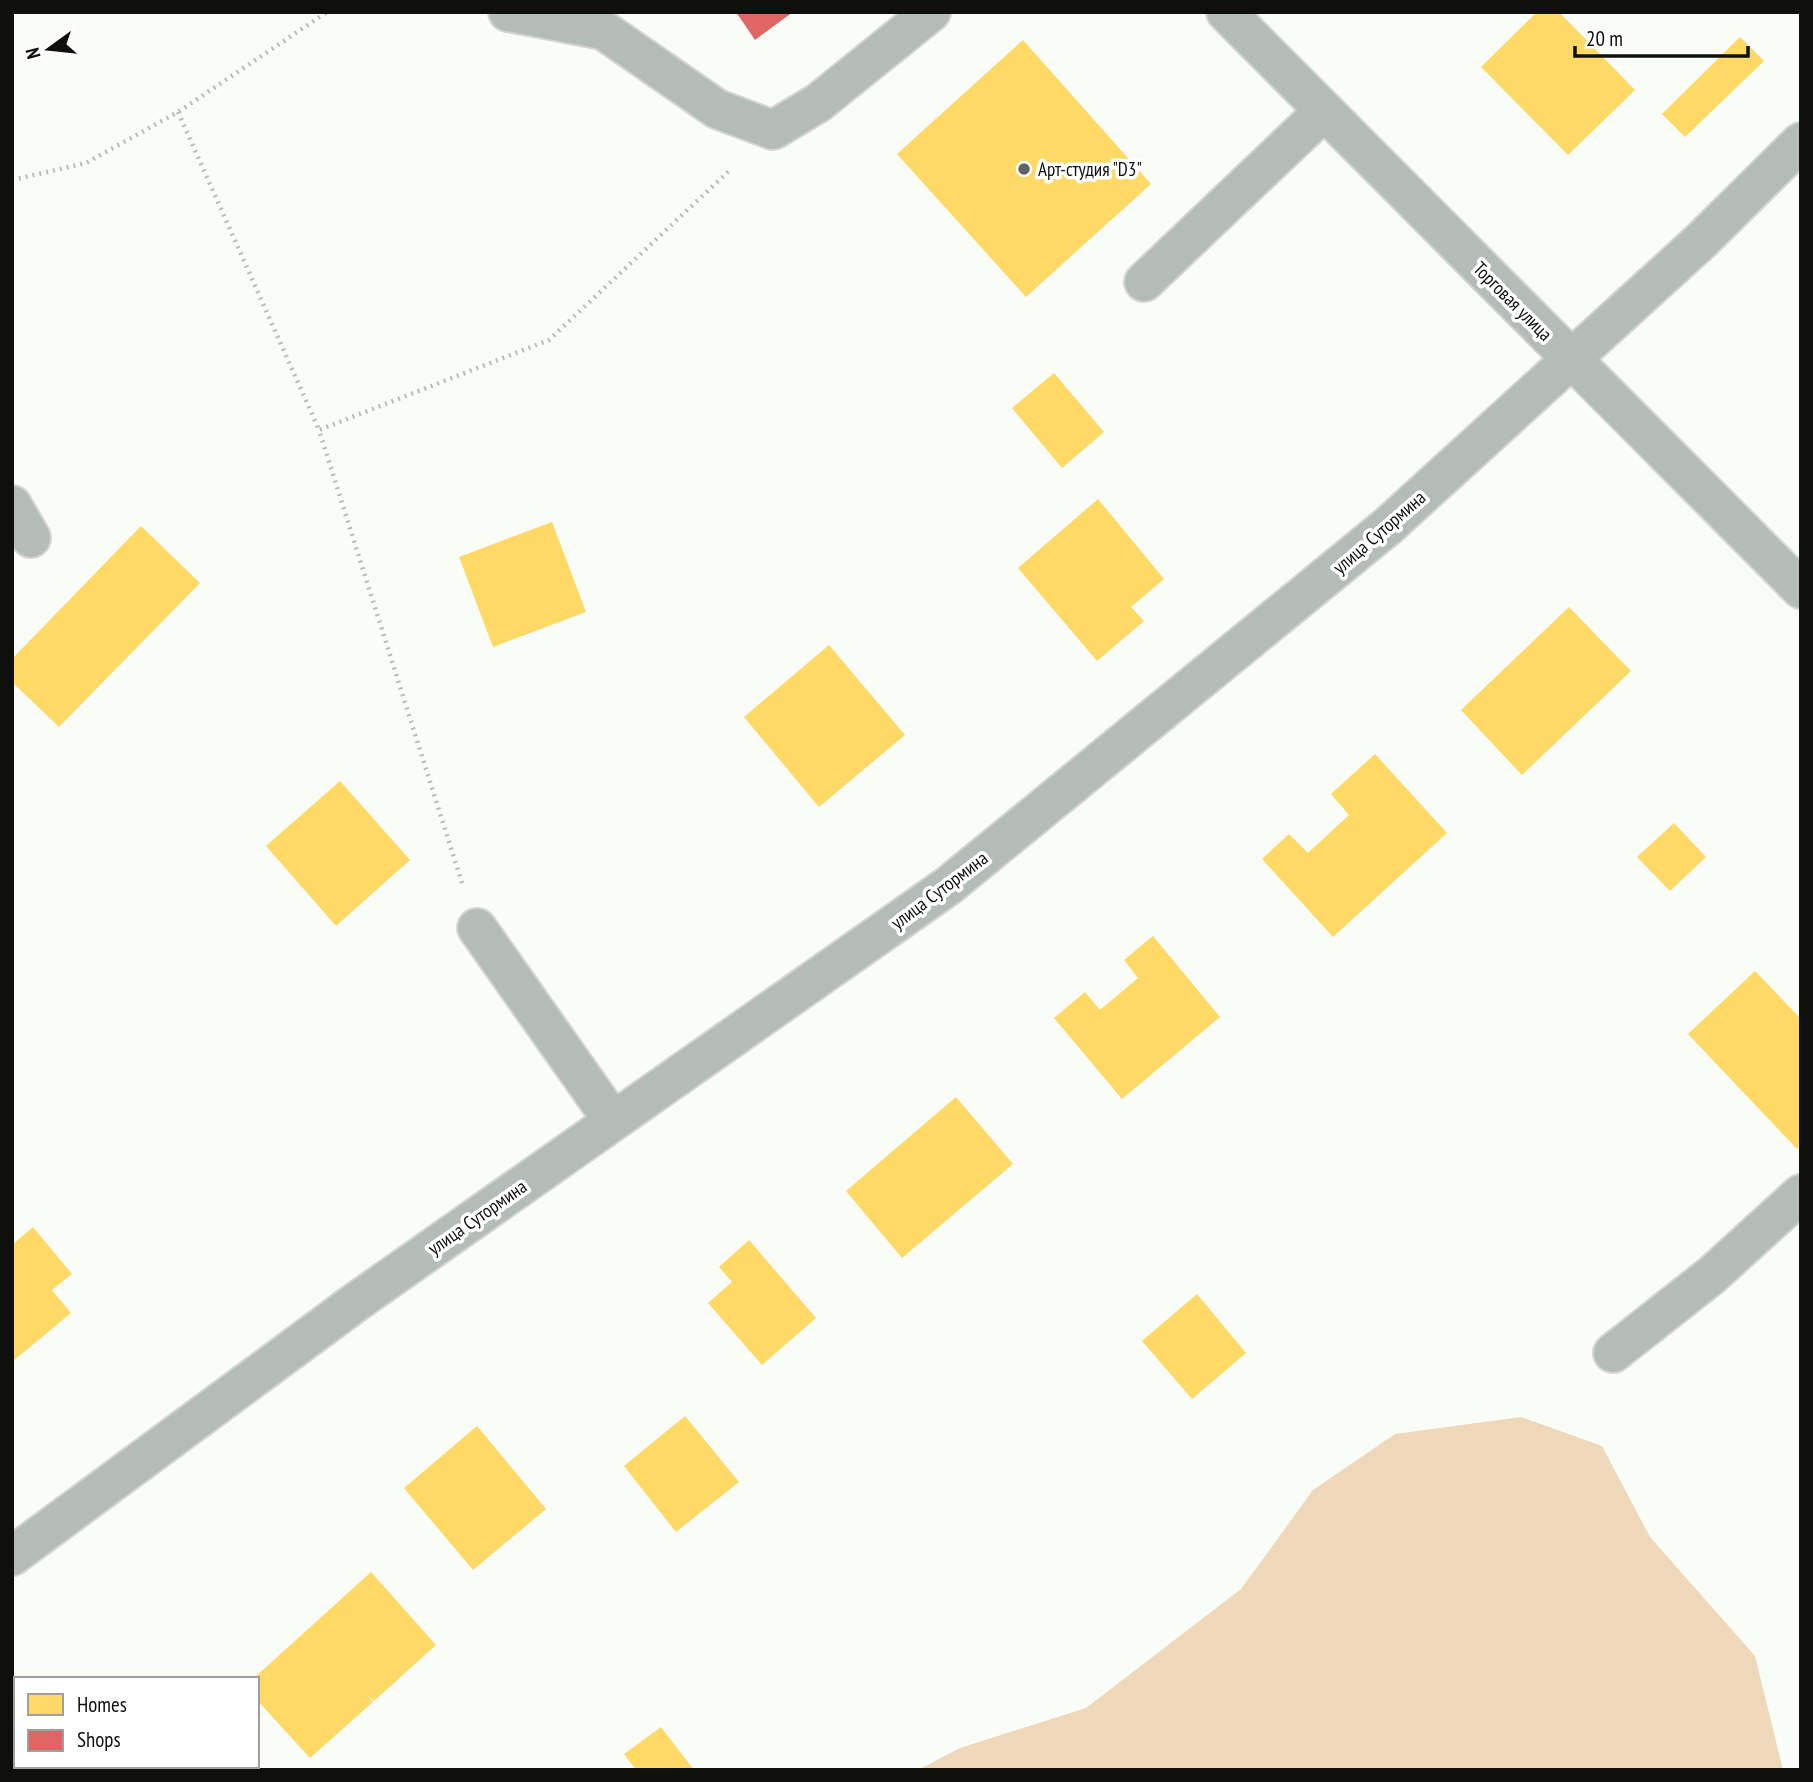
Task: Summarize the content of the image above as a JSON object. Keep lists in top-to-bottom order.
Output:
{
  "streets": {
    "street": ["Торговая улица", "улица Сутормина"]
  },
  "crossings": [
    ["Торговая улица", "улица Сутормина"]
  ],
  "places": ["Арт-студия \"D3\""],
  "legend": ["Homes", "Shops"],
  "scale_bar": "20 m",
  "north": "left"
}
